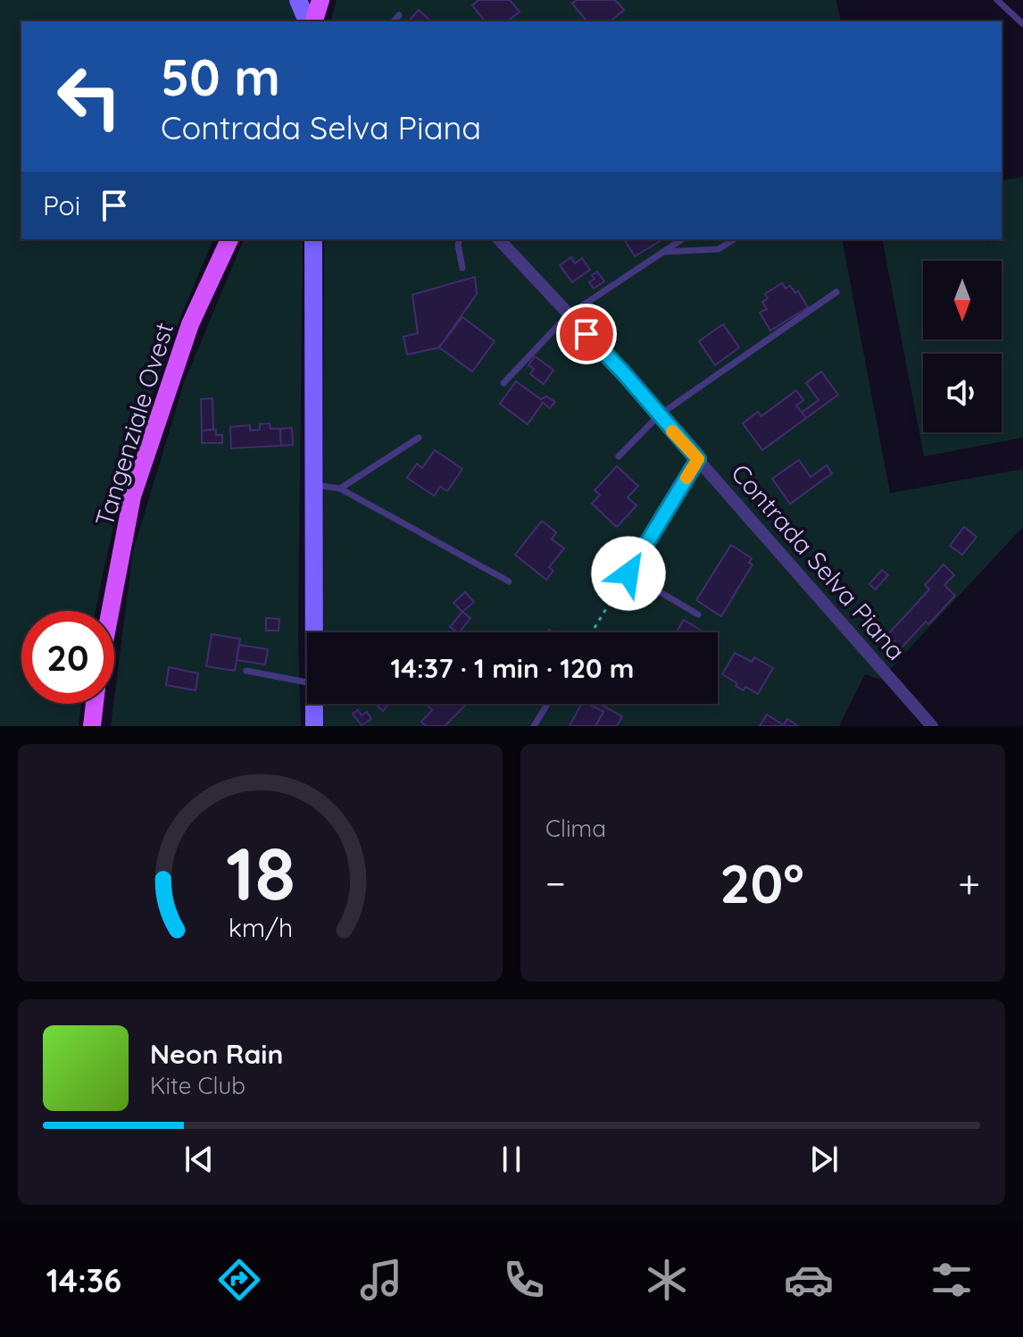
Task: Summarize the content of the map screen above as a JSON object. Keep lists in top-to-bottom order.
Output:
{
  "streets": {
    "main road": ["Tangenziale Ovest"],
    "street": ["Contrada Selva Piana"]
  },
  "north": "bottom",
  "page": {
    "turn": ["50 m", "Contrada Selva Piana"],
    "then": "Poi",
    "limit": "20",
    "trip": "14:37 · 1 min · 120 m",
    "tile": "Clima",
    "heat": ["−", "20°", "+"],
    "song": ["Neon Rain", "Kite Club"],
    "tabs": "14:36",
    "gauge": ["18", "km/h"]
  }
}
